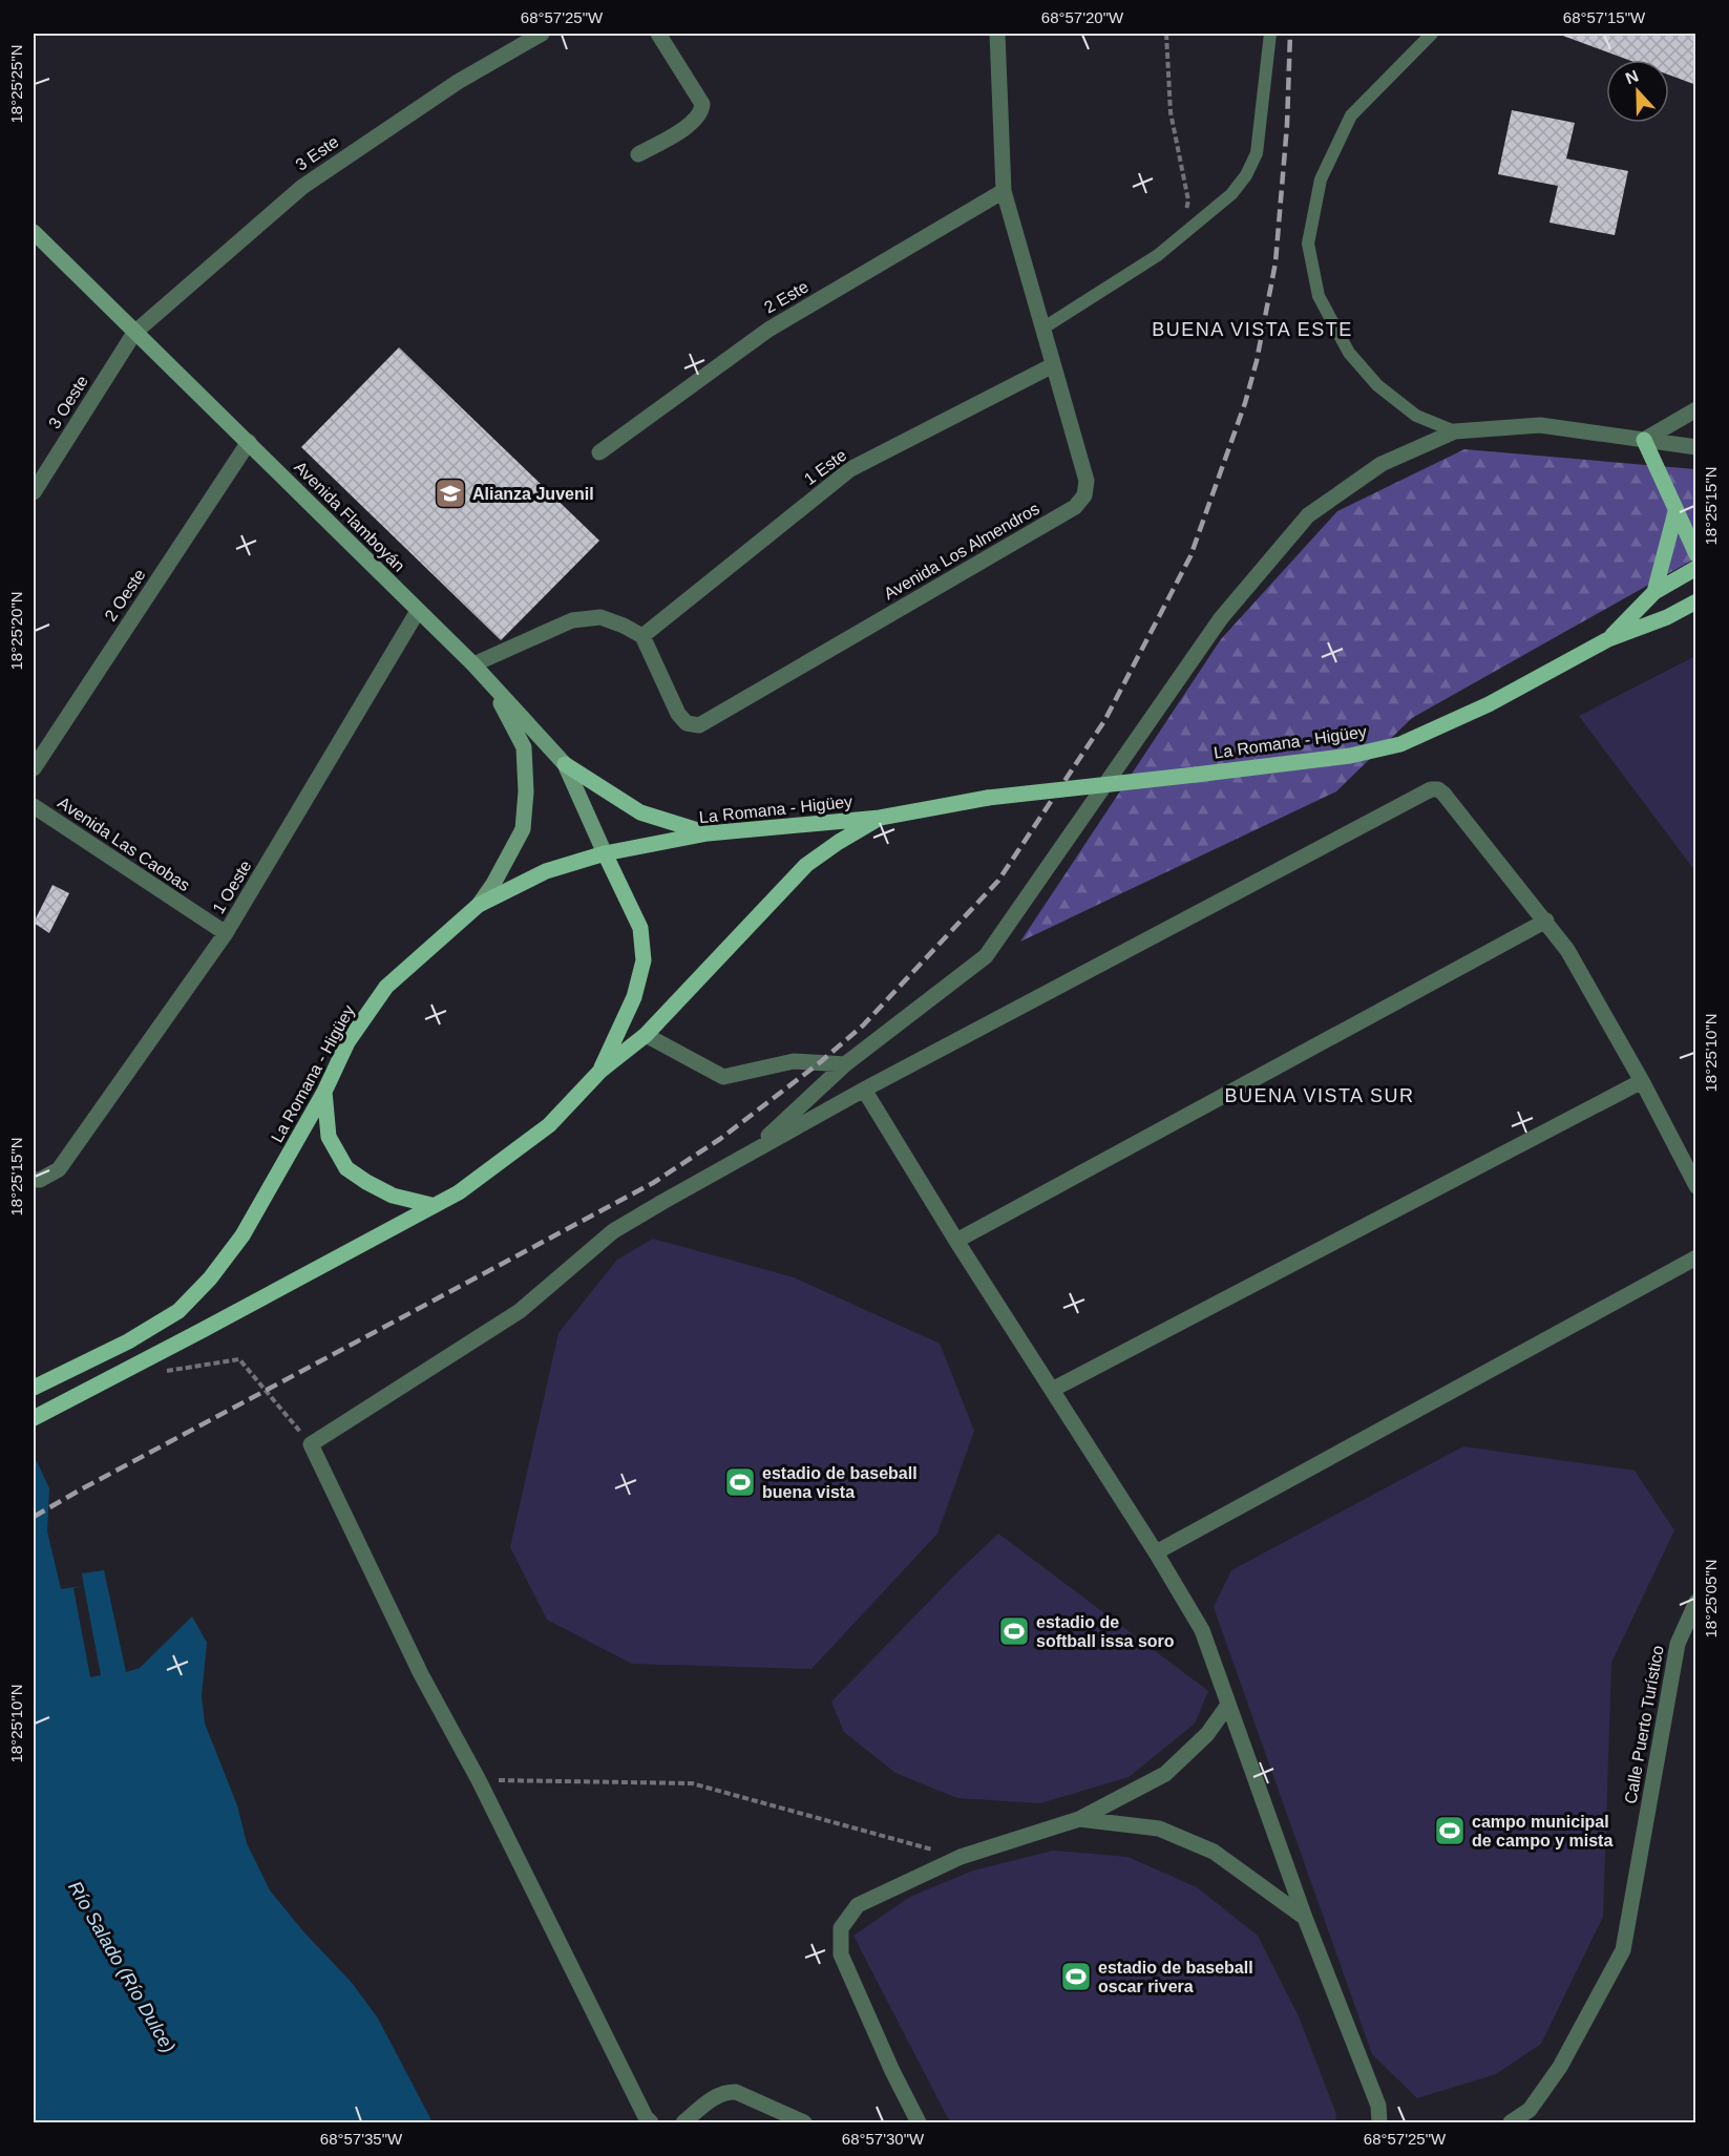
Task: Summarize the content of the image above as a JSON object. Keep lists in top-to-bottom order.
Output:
{
  "streets": {
    "main road": ["La Romana - Higüey"],
    "street": [
      "3 Este",
      "2 Este",
      "3 Oeste",
      "1 Este",
      "Avenida Flamboyán",
      "Avenida Los Almendros",
      "2 Oeste",
      "Avenida Las Caobas",
      "1 Oeste",
      "Calle Puerto Turístico"
    ]
  },
  "crossings": [
    ["3 Este", "3 Oeste"],
    ["3 Este", "Avenida Flamboyán"],
    ["2 Este", "Avenida Los Almendros"],
    ["3 Oeste", "Avenida Flamboyán"],
    ["1 Este", "Avenida Los Almendros"],
    ["Avenida Flamboyán", "2 Oeste"],
    ["Avenida Flamboyán", "La Romana - Higüey"],
    ["Avenida Flamboyán", "1 Oeste"],
    ["Avenida Las Caobas", "1 Oeste"]
  ],
  "districts": ["BUENA VISTA ESTE", "BUENA VISTA SUR"],
  "water": ["Río Salado (Río Dulce)"],
  "places": {
    "school or university": ["Alianza Juvenil"],
    "sports": [
      "estadio de baseball buena vista",
      "estadio de softball issa soro",
      "campo municipal de campo y mista",
      "estadio de baseball oscar rivera"
    ]
  },
  "north": "top",
  "coordinates": [
    "68°57'25\"W",
    "68°57'20\"W",
    "68°57'15\"W",
    "18°25'25\"N",
    "18°25'15\"N",
    "18°25'20\"N",
    "18°25'10\"N",
    "18°25'05\"N",
    "68°57'35\"W",
    "68°57'30\"W"
  ]
}
